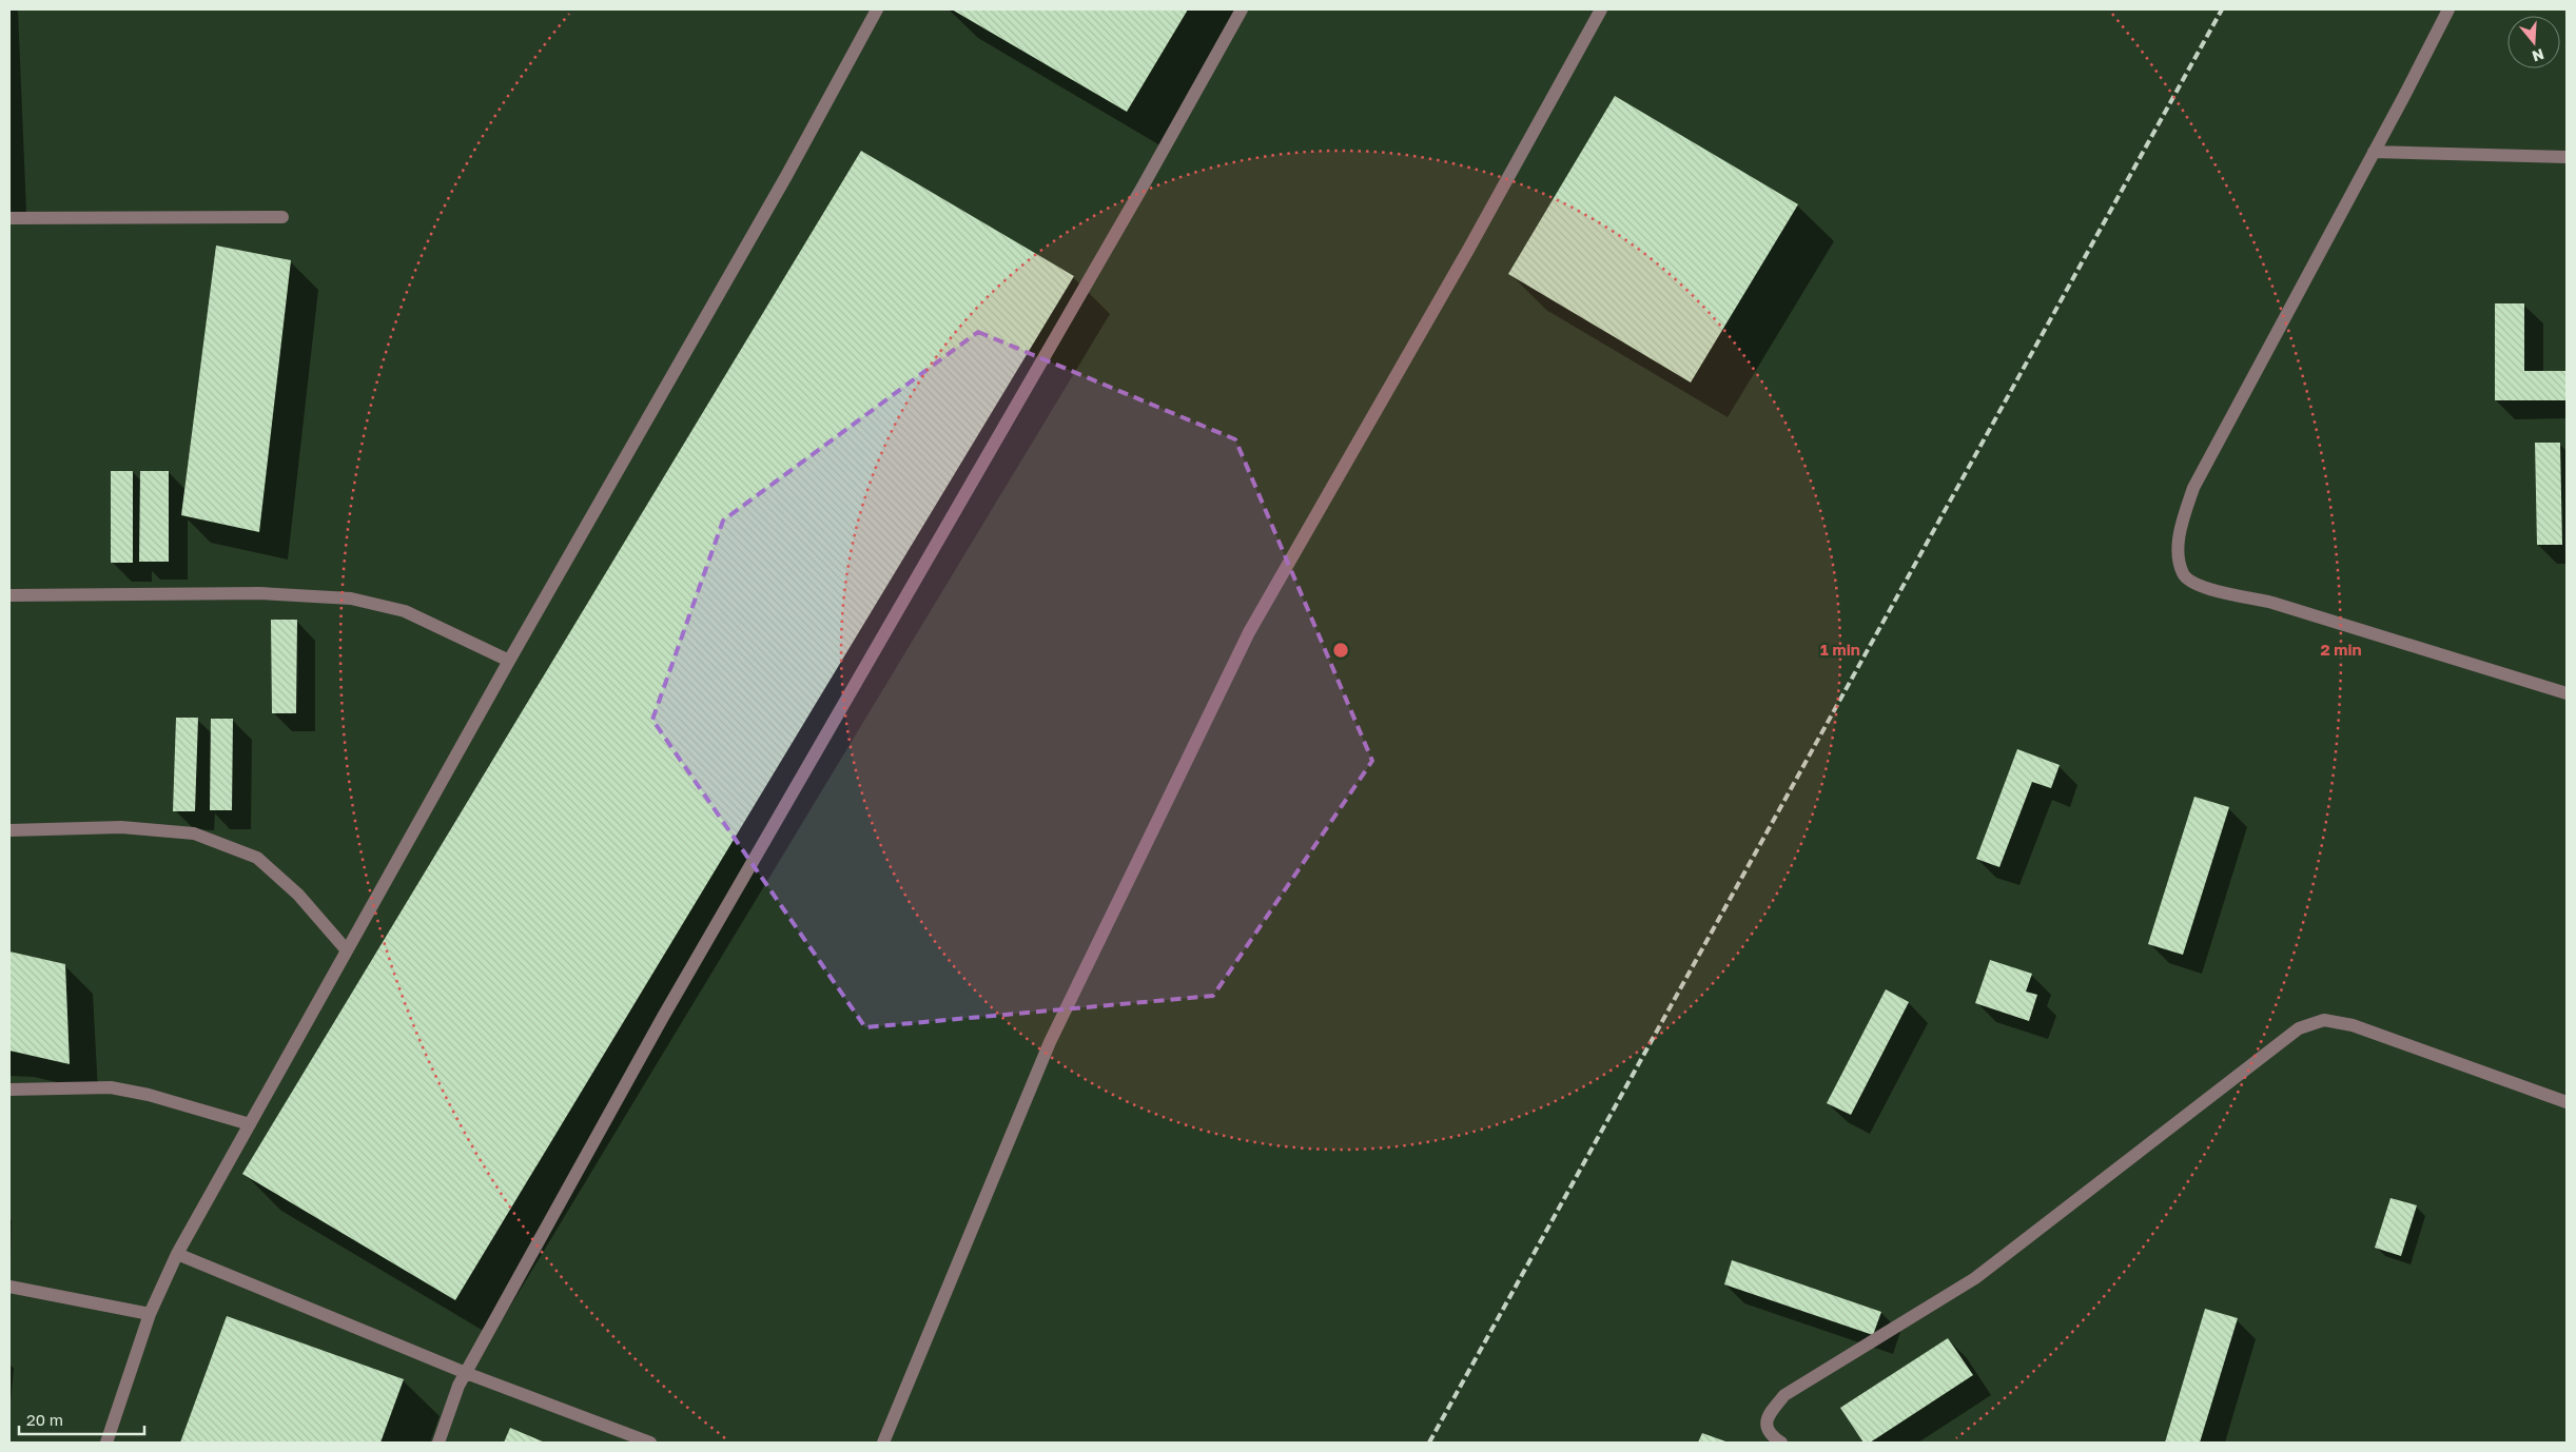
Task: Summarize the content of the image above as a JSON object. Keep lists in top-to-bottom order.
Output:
{
  "scale_bar": "20 m",
  "north": "bottom",
  "rings": ["1 min", "2 min"]
}
